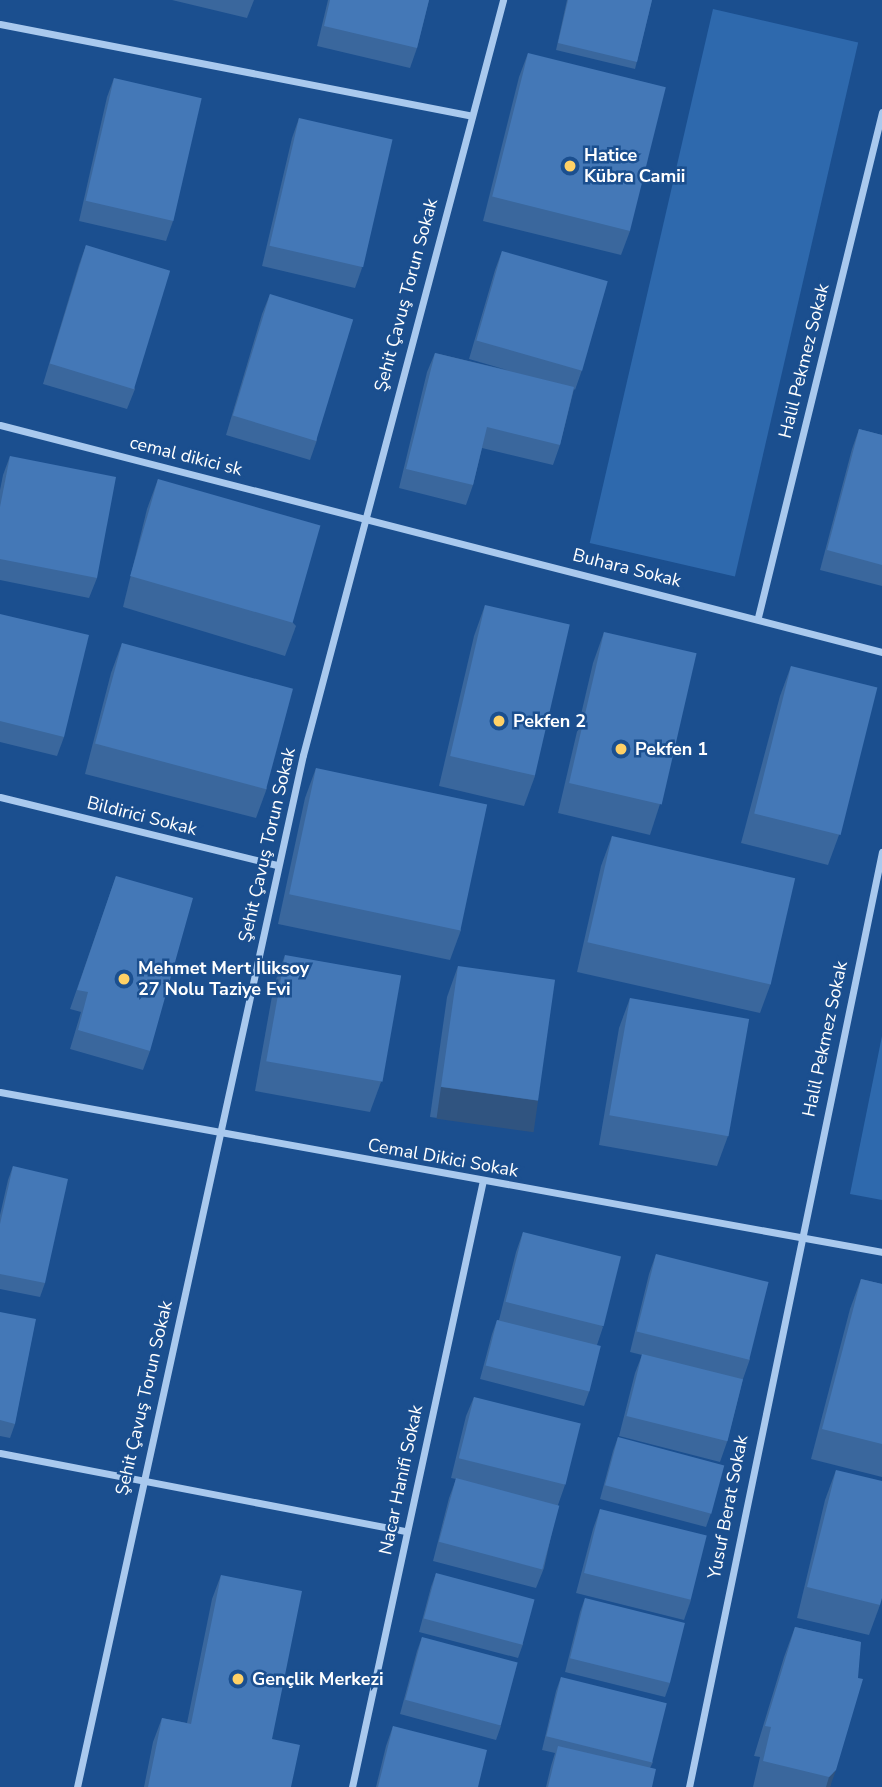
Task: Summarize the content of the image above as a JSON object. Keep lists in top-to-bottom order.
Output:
{
  "streets": {
    "street": [
      "Şehit Çavuş Torun Sokak",
      "Halil Pekmez Sokak",
      "cemal dikici sk",
      "Buhara Sokak",
      "Bildirici Sokak",
      "Cemal Dikici Sokak",
      "Nacar Hanifi Sokak",
      "Yusuf Berat Sokak"
    ]
  },
  "crossings": [
    ["Şehit Çavuş Torun Sokak", "cemal dikici sk"],
    ["Şehit Çavuş Torun Sokak", "Buhara Sokak"],
    ["Şehit Çavuş Torun Sokak", "Bildirici Sokak"],
    ["Şehit Çavuş Torun Sokak", "Cemal Dikici Sokak"],
    ["Halil Pekmez Sokak", "Buhara Sokak"],
    ["Halil Pekmez Sokak", "Cemal Dikici Sokak"],
    ["Halil Pekmez Sokak", "Yusuf Berat Sokak"],
    ["cemal dikici sk", "Buhara Sokak"],
    ["Cemal Dikici Sokak", "Nacar Hanifi Sokak"],
    ["Cemal Dikici Sokak", "Yusuf Berat Sokak"]
  ],
  "places": [
    "Hatice Kübra Camii",
    "Pekfen 2",
    "Pekfen 1",
    "Mehmet Mert İliksoy 27 Nolu Taziye Evi",
    "Gençlik Merkezi"
  ]
}
